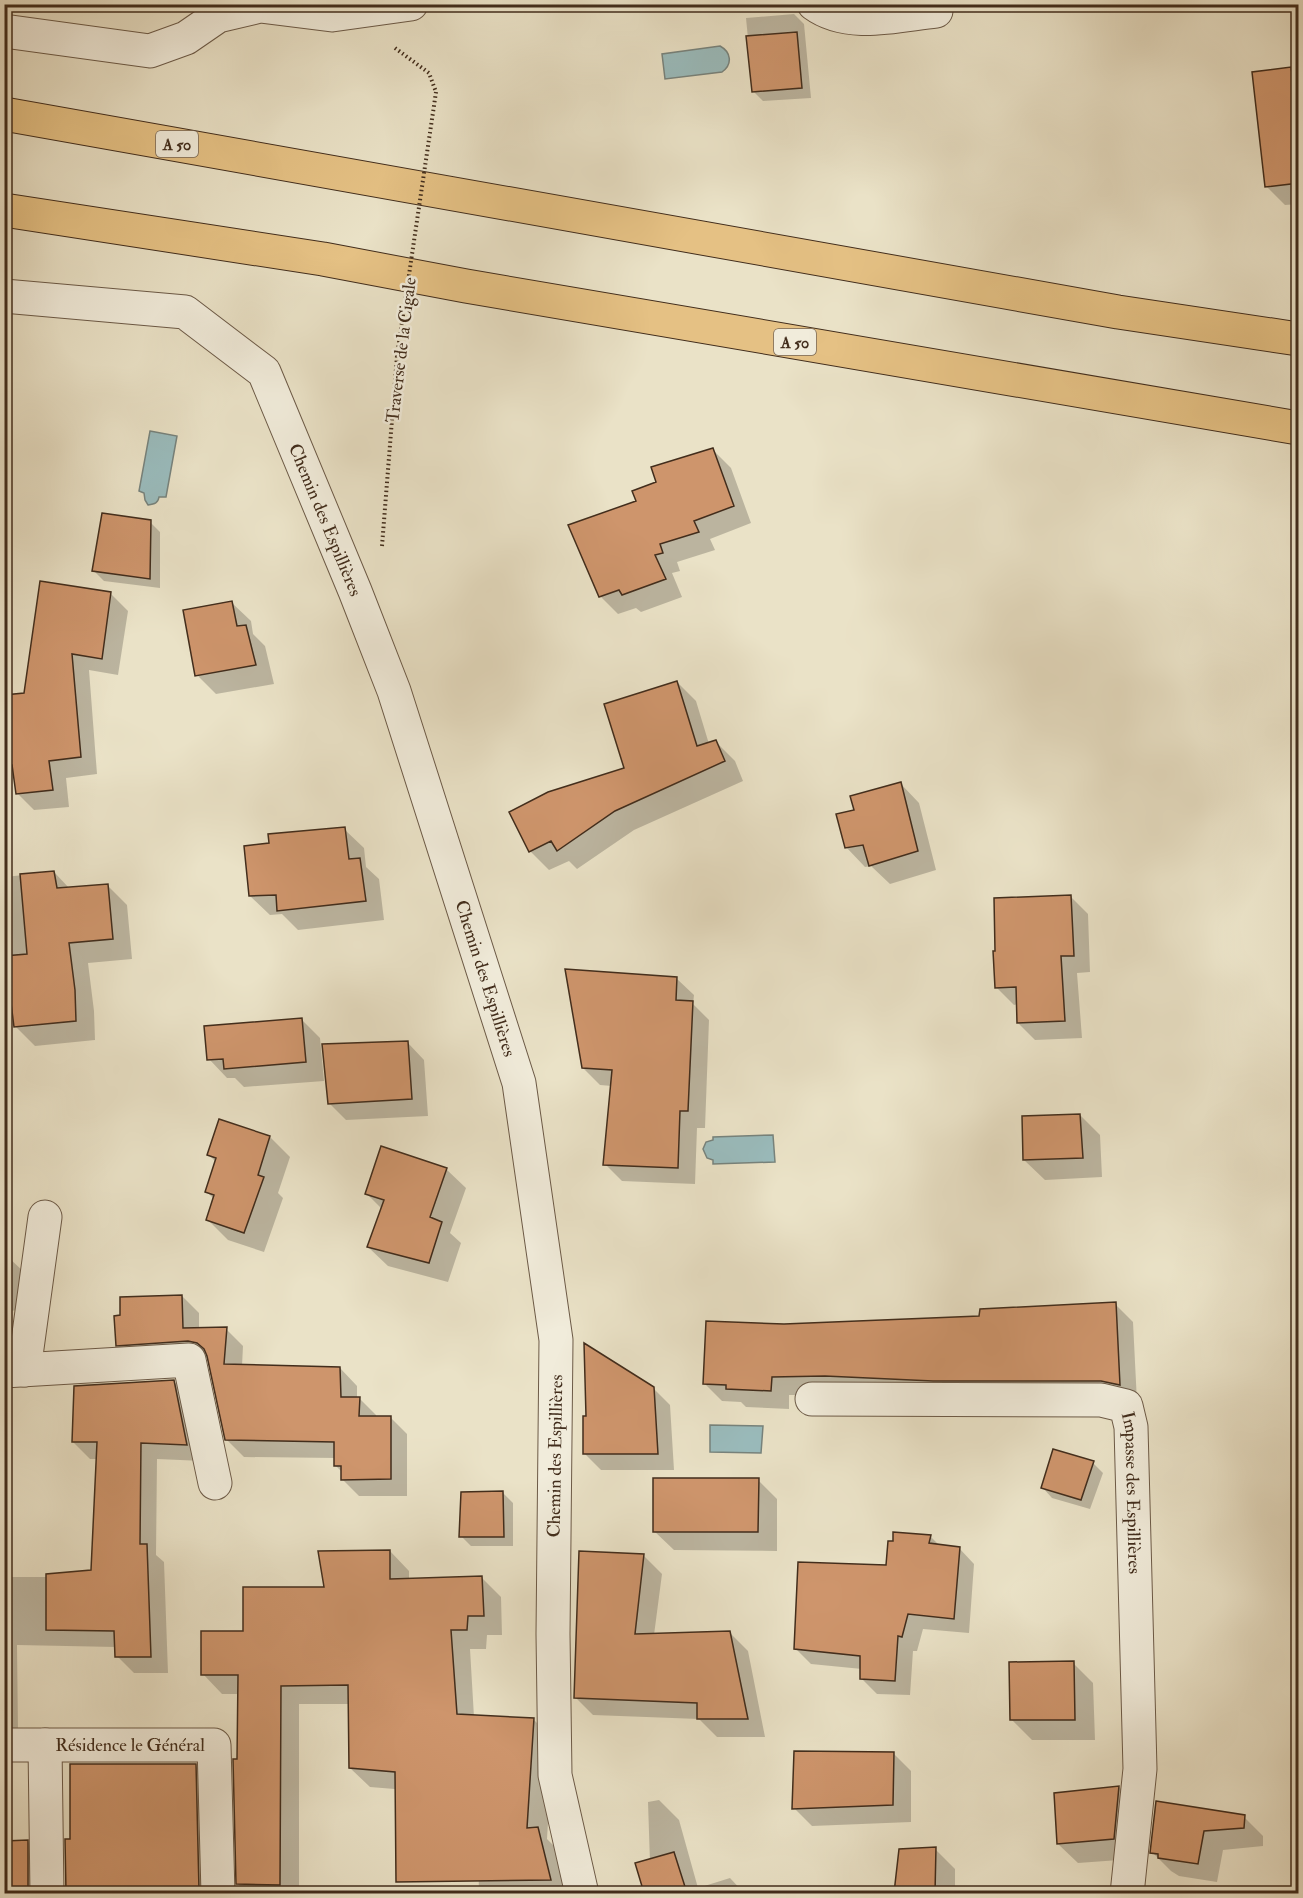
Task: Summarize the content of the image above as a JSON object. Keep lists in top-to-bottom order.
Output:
{
  "streets": {
    "highway": ["A 50"],
    "street": ["Chemin des Espillières", "Impasse des Espillières", "Résidence le Général"],
    "path": ["Traverse de la Cigale"]
  },
  "crossings": [
    ["Traverse de la Cigale", "Chemin des Espillières"]
  ]
}
